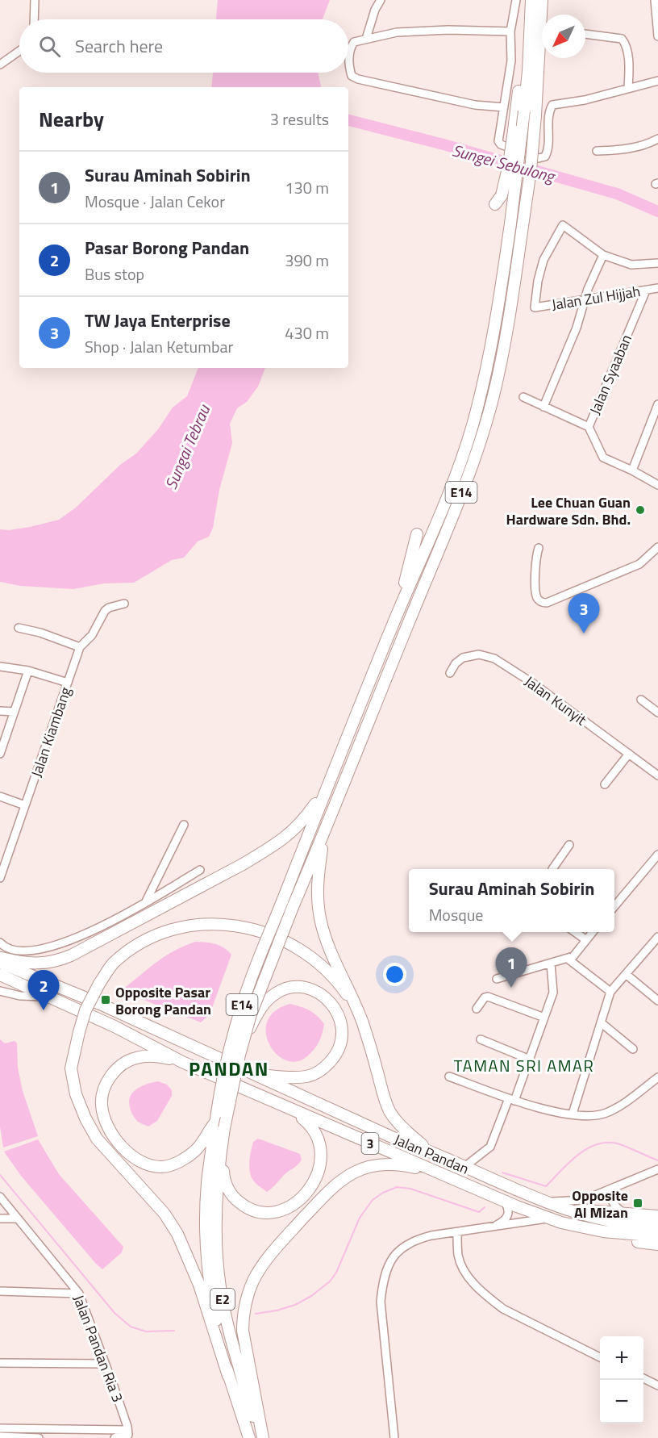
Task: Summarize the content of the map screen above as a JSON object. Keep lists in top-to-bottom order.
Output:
{
  "streets": {
    "highway": [
      "E14",
      "3",
      "Jalan Pandan",
      "E2"
    ],
    "street": [
      "Jalan Zul Hijjah",
      "Jalan Syaaban",
      "Jalan Kunyit",
      "Jalan Kiambang",
      "Jalan Pandan Ria 3"
    ]
  },
  "crossings": [
    ["Jalan Zul Hijjah", "Jalan Syaaban"],
    ["E14", "E2"]
  ],
  "districts": ["TAMAN SRI AMAR", "PANDAN"],
  "water": ["Sungei Sebulong", "Sungai Tebrau"],
  "places": {
    "other": ["Lee Chuan Guan Hardware Sdn. Bhd."],
    "transit": ["Opposite Pasar Borong Pandan", "Opposite Al Mizan"]
  },
  "north": "bottom left",
  "page": {
    "search": "Search here",
    "heading": ["Nearby", "3 results"],
    "list": [
      {
        "mark": "1",
        "name": "Surau Aminah Sobirin",
        "note": "Mosque · Jalan Cekor",
        "value": "130 m"
      },
      {
        "mark": "2",
        "name": "Pasar Borong Pandan",
        "note": "Bus stop",
        "value": "390 m"
      },
      {
        "mark": "3",
        "name": "TW Jaya Enterprise",
        "note": "Shop · Jalan Ketumbar",
        "value": "430 m"
      }
    ],
    "pins": ["3", "1", "2"],
    "popup": ["Surau Aminah Sobirin", "Mosque"],
    "map_buttons": ["+", "−"]
  }
}
